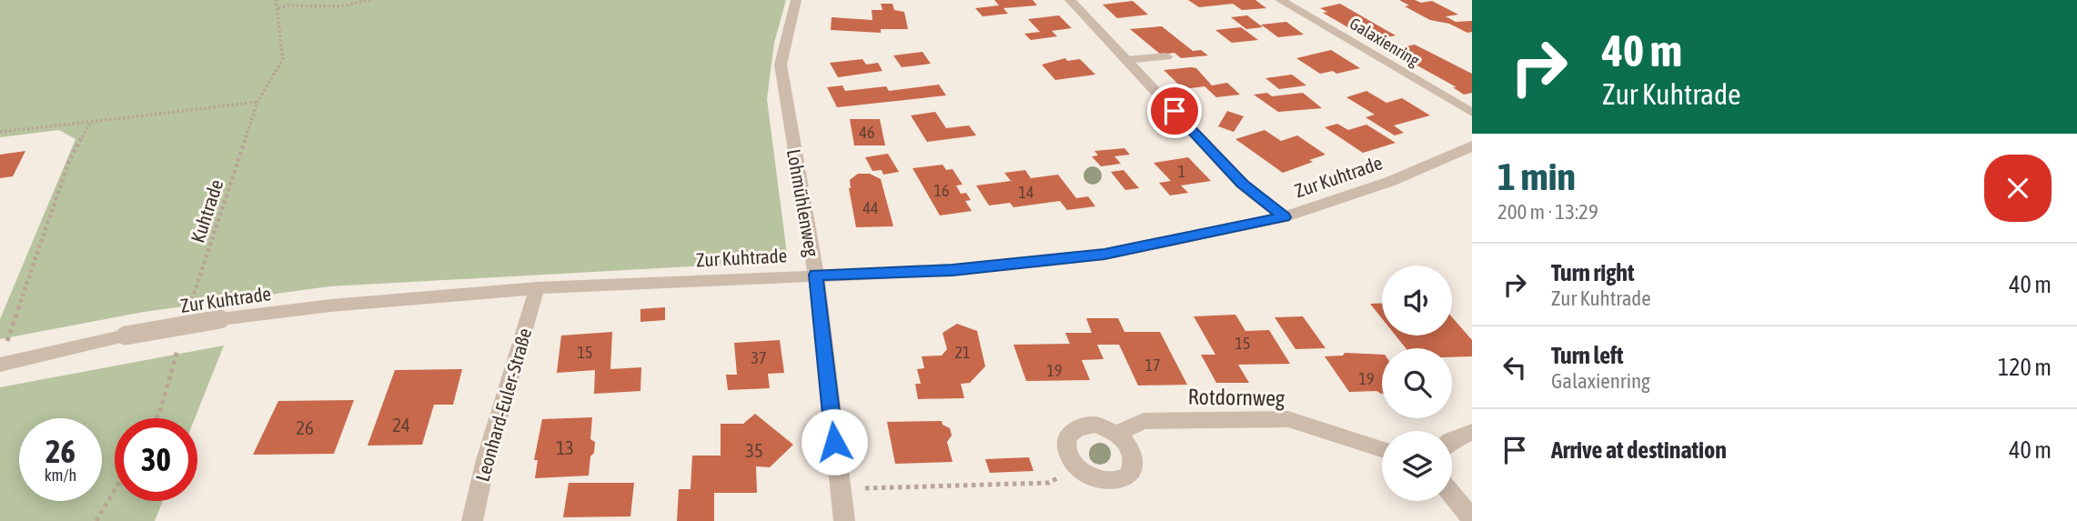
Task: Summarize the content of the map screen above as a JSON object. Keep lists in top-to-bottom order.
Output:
{
  "streets": {
    "street": [
      "Galaxienring",
      "Zur Kuhtrade",
      "Lohmühlenweg",
      "Rotdornweg",
      "Leonhard-Euler-Straße"
    ],
    "path": ["Kuhtrade"]
  },
  "crossings": [
    ["Zur Kuhtrade", "Lohmühlenweg"],
    ["Zur Kuhtrade", "Leonhard-Euler-Straße"]
  ],
  "house_numbers": [
    "46",
    "1",
    "16",
    "14",
    "44",
    "15",
    "15",
    "21",
    "37",
    "17",
    "19",
    "19",
    "24",
    "26",
    "13",
    "35"
  ],
  "page": {
    "turn": ["40 m", "Zur Kuhtrade"],
    "heading": ["1 min", "200 m · 13:29"],
    "list": [
      {
        "name": "Turn right",
        "note": "Zur Kuhtrade",
        "value": "40 m"
      },
      {
        "name": "Turn left",
        "note": "Galaxienring",
        "value": "120 m"
      },
      {
        "name": "Arrive at destination",
        "value": "40 m"
      }
    ],
    "speed": "26 km/h",
    "limit": "30"
  }
}
